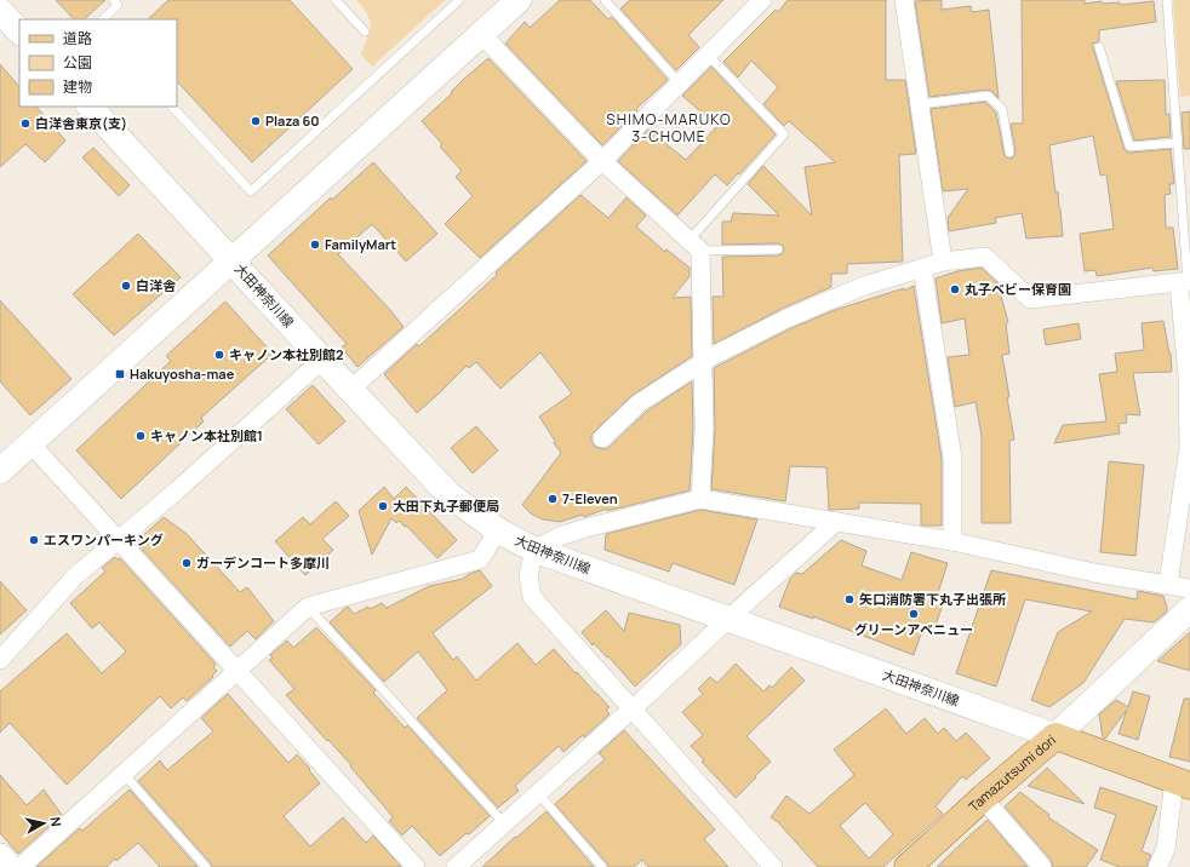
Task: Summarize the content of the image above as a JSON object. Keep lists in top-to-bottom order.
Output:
{
  "streets": {
    "main road": ["大田神奈川線", "Tamazutsumi dori"]
  },
  "crossings": [
    ["大田神奈川線", "Tamazutsumi dori"]
  ],
  "districts": ["SHIMO-MARUKO 3-CHOME"],
  "places": {
    "other": [
      "Plaza 60",
      "白洋舎東京(支)",
      "FamilyMart",
      "白洋舎",
      "丸子ベビー保育園",
      "キャノン本社別館2",
      "キャノン本社別館1",
      "7-Eleven",
      "大田下丸子郵便局",
      "エスワンパーキング",
      "ガーデンコート多摩川",
      "矢口消防署下丸子出張所",
      "グリーンアベニュー"
    ],
    "transit": ["Hakuyosha-mae"]
  },
  "legend": ["道路", "公園", "建物"],
  "north": "right"
}
